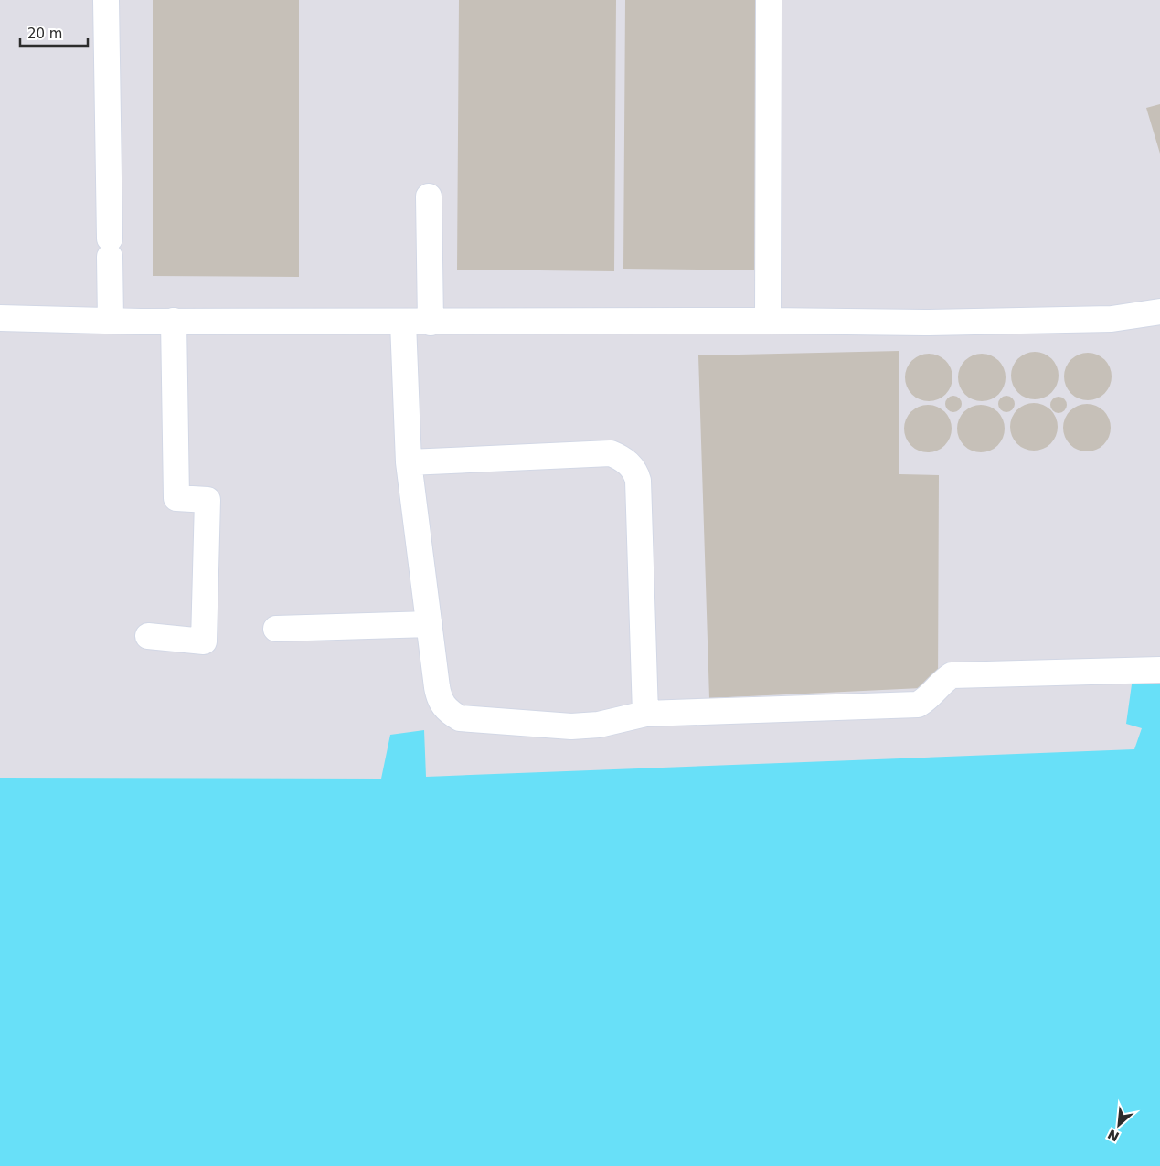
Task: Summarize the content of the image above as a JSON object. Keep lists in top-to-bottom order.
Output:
{
  "scale_bar": "20 m",
  "north": "bottom left"
}
